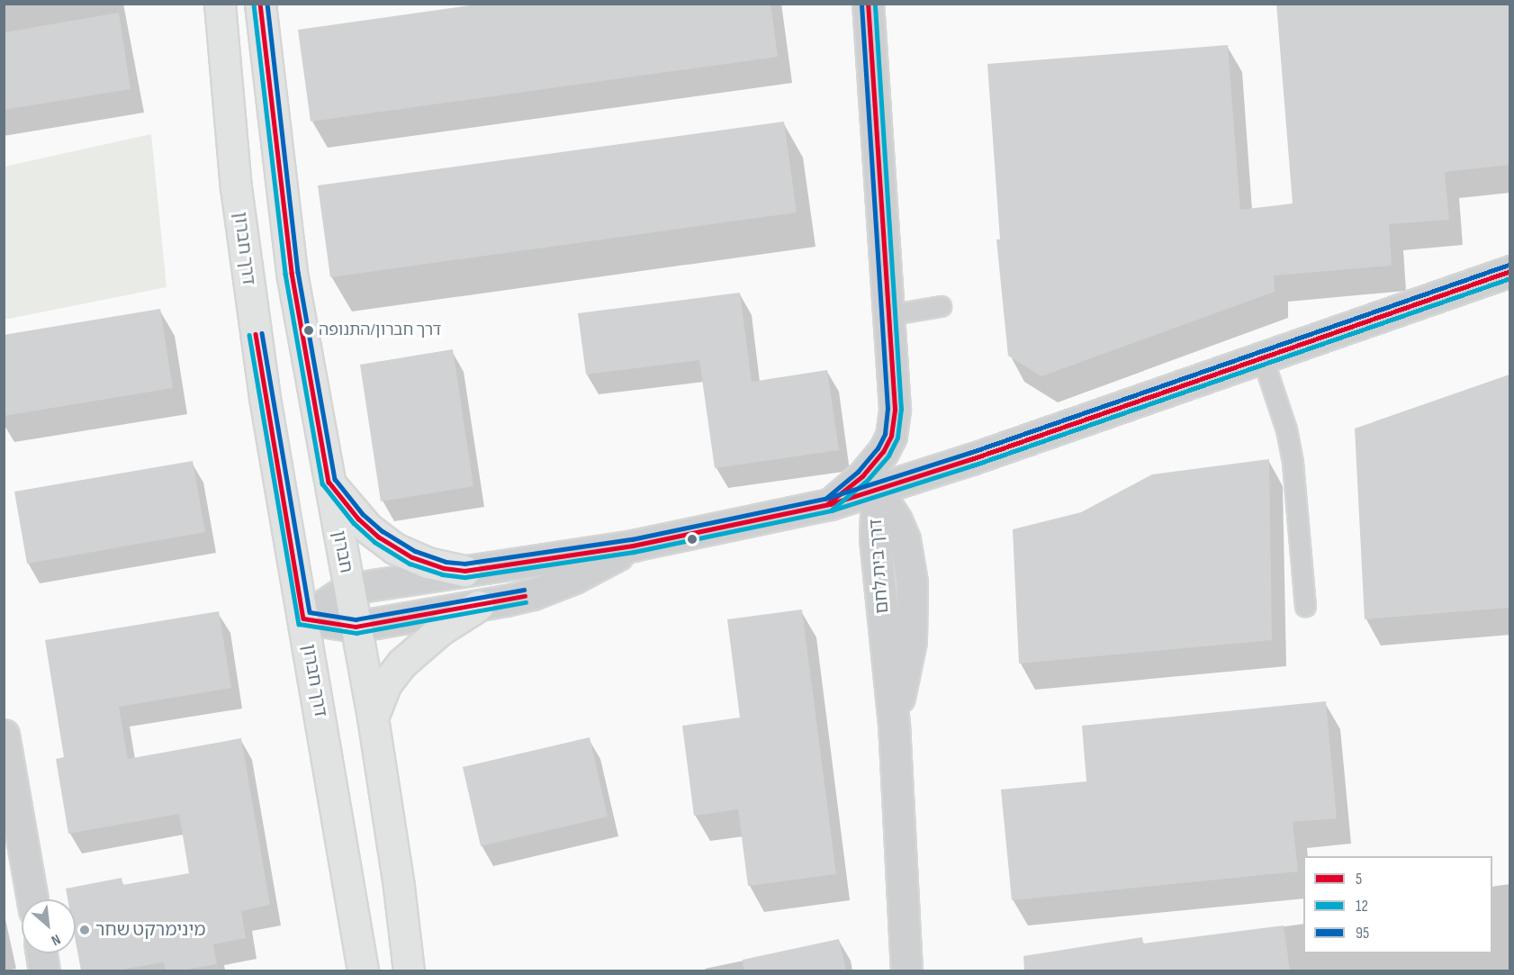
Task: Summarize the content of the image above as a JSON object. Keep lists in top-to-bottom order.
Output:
{
  "streets": {
    "highway": ["דרך חברון", "חברון"],
    "street": ["דרך בית לחם"]
  },
  "places": ["דרך חברון/התנופה", "מינימרקט שחר"],
  "lines": ["transit line 5", "transit line 12", "transit line 95"],
  "legend": ["5", "12", "95"],
  "north": "bottom right"
}
